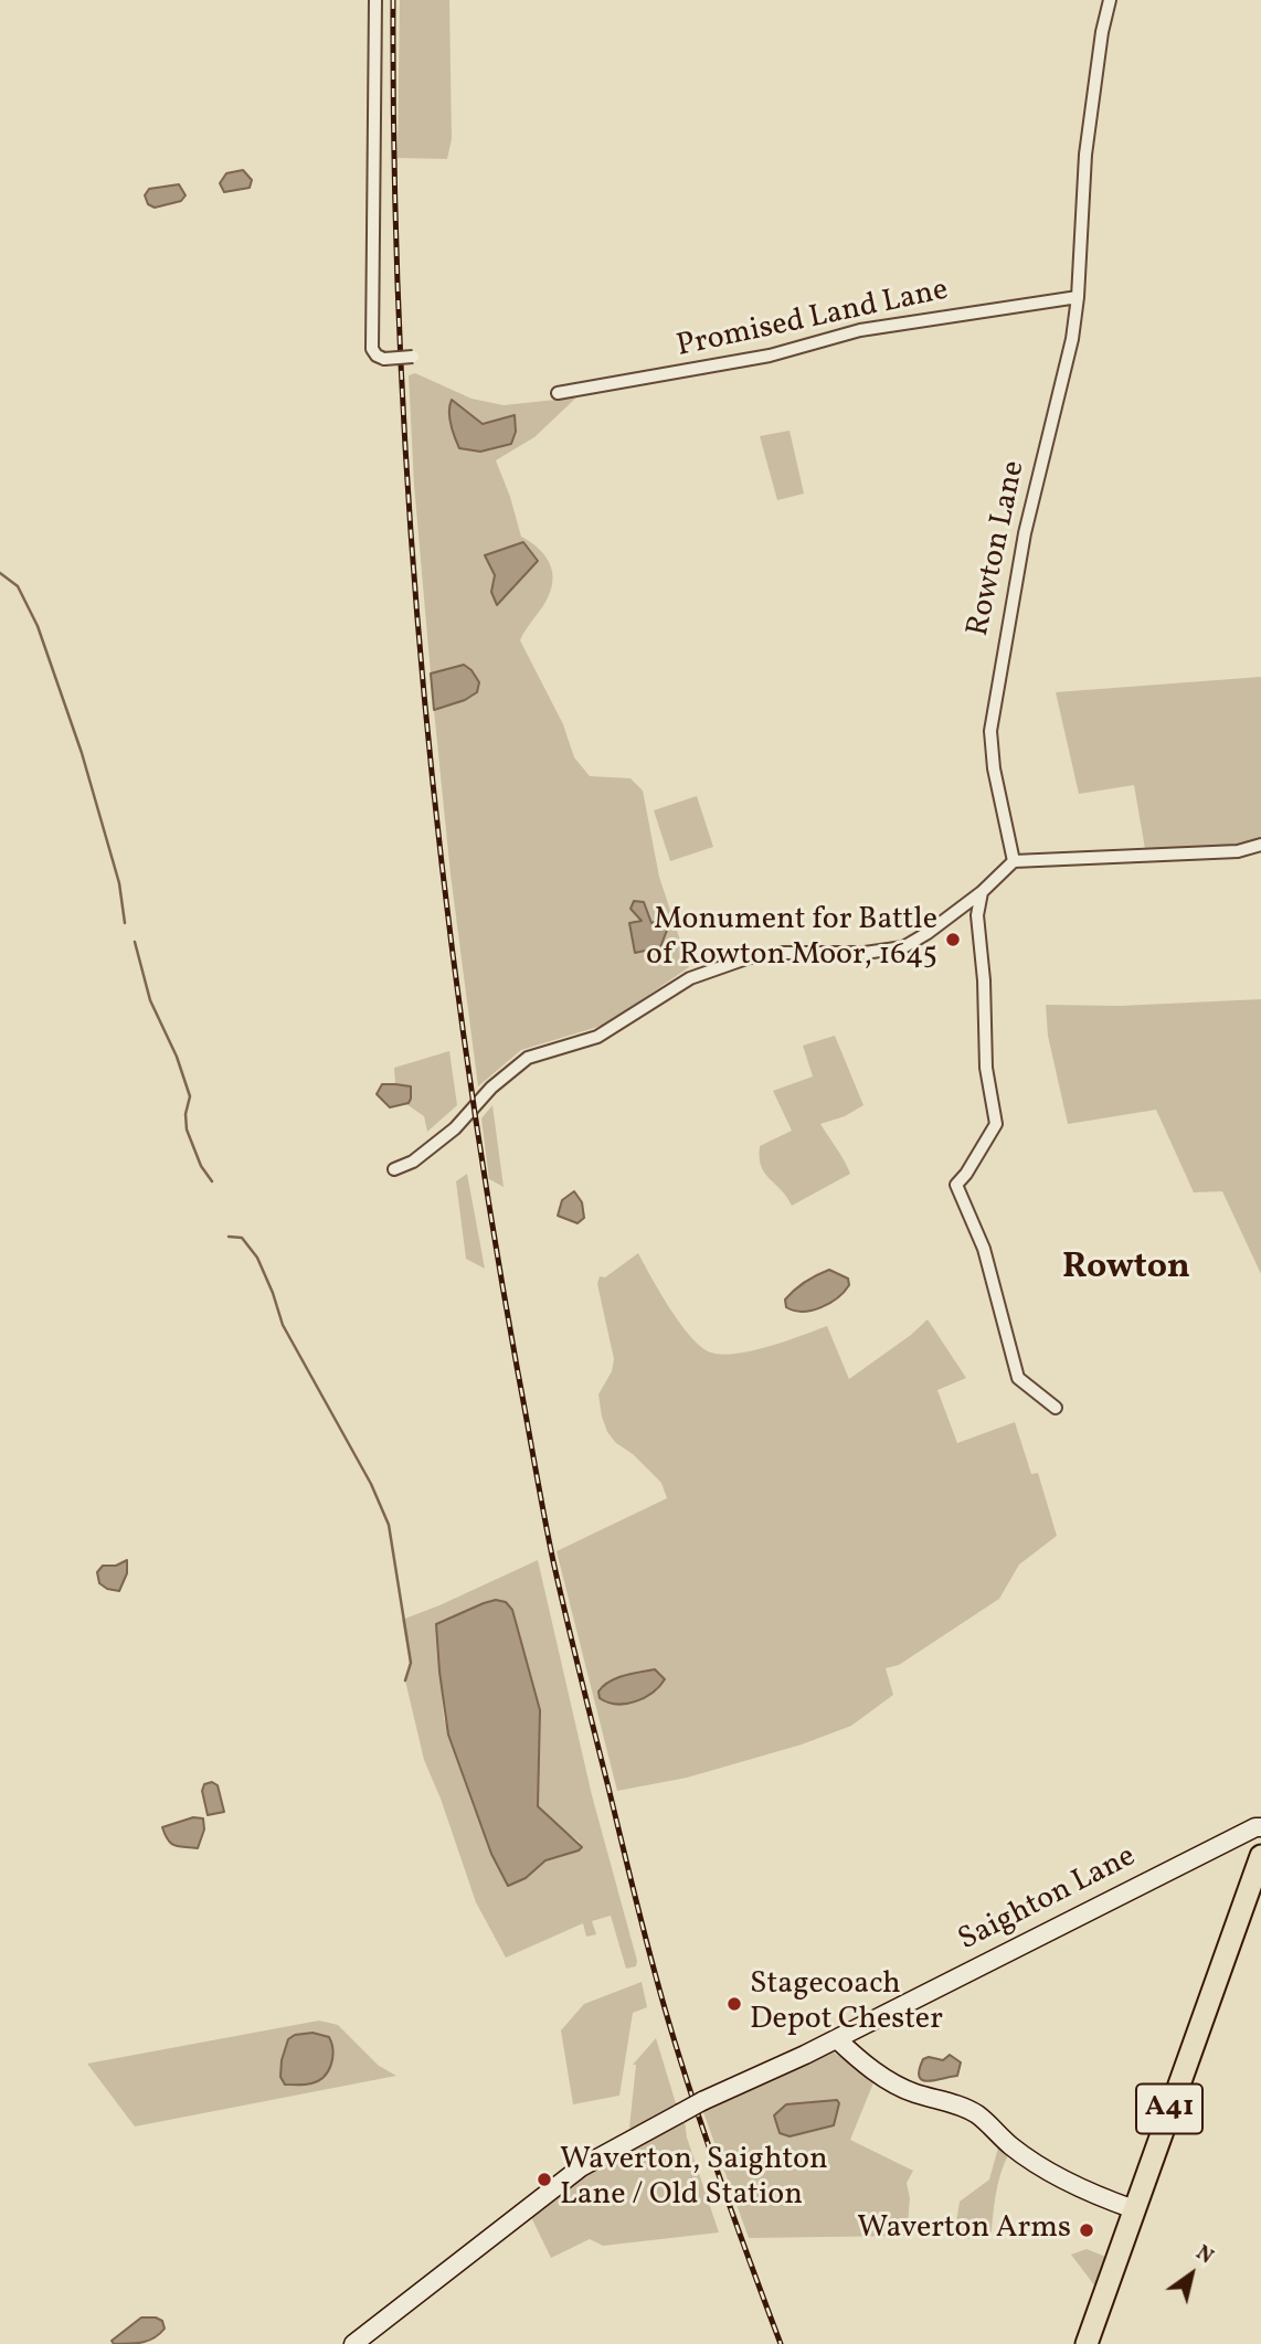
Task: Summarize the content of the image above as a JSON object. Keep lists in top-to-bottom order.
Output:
{
  "streets": {
    "highway": ["A41"],
    "street": ["Promised Land Lane", "Rowton Lane", "Saighton Lane"]
  },
  "crossings": [
    ["Promised Land Lane", "Rowton Lane"]
  ],
  "districts": ["Rowton"],
  "places": [
    "Monument for Battle of Rowton Moor, 1645",
    "Stagecoach Depot Chester",
    "Waverton, Saighton Lane / Old Station",
    "Waverton Arms"
  ],
  "north": "top right"
}
